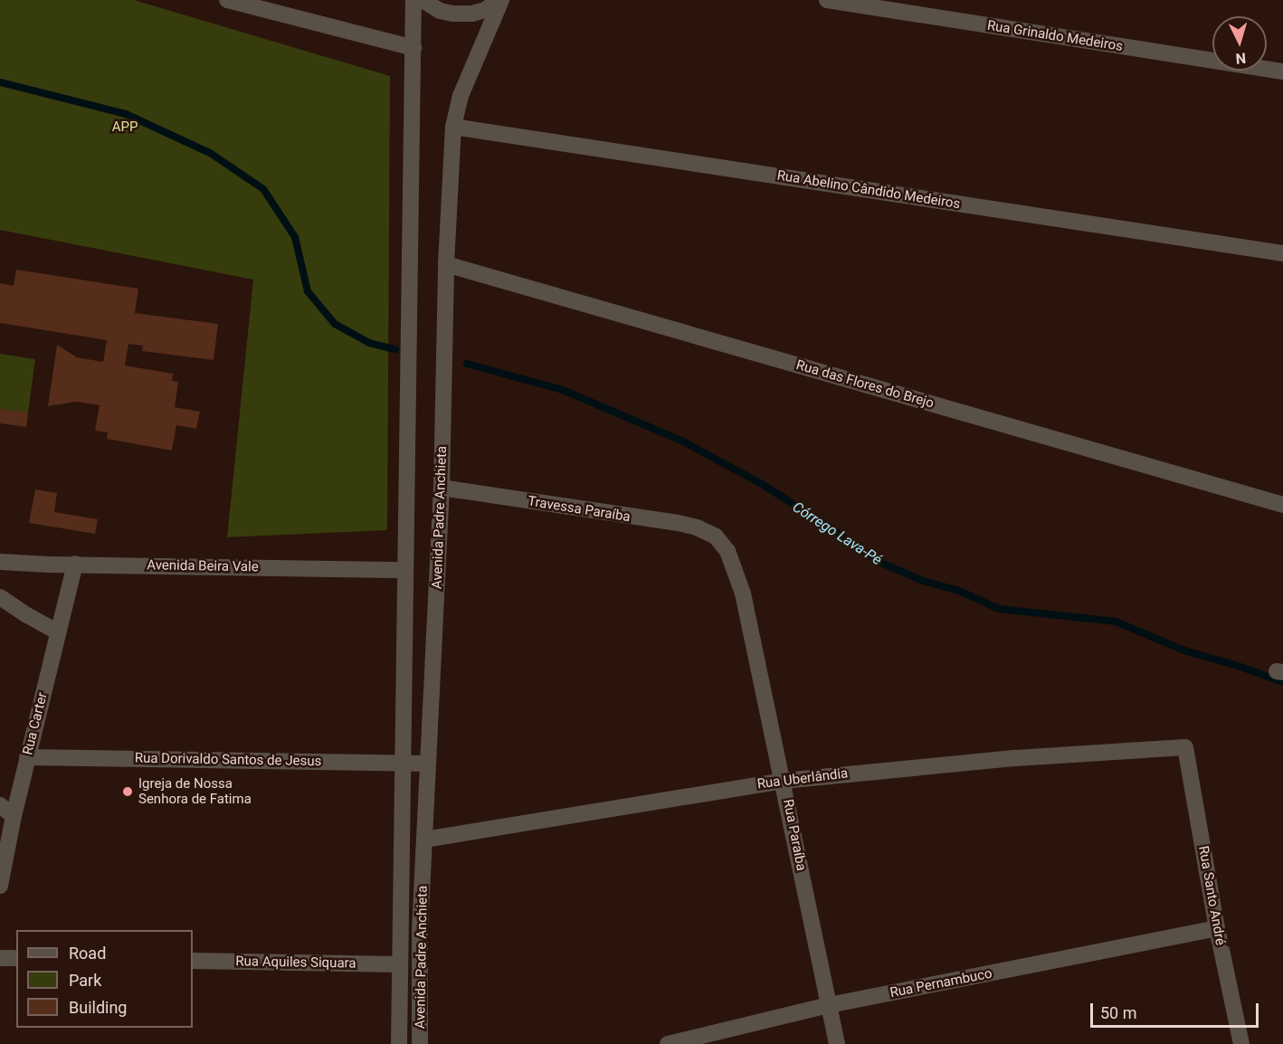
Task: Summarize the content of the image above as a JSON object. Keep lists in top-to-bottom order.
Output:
{
  "streets": {
    "street": [
      "Rua Grinaldo Medeiros",
      "Rua Abelino Cândido Medeiros",
      "Rua das Flores do Brejo",
      "Travessa Paraíba",
      "Avenida Padre Anchieta",
      "Avenida Beira Vale",
      "Rua Carter",
      "Rua Dorivaldo Santos de Jesus",
      "Rua Uberlândia",
      "Rua Paraíba",
      "Rua Santo André",
      "Rua Aquiles Siquara",
      "Rua Pernambuco"
    ]
  },
  "crossings": [
    ["Rua Abelino Cândido Medeiros", "Avenida Padre Anchieta"],
    ["Rua das Flores do Brejo", "Avenida Padre Anchieta"],
    ["Travessa Paraíba", "Avenida Padre Anchieta"],
    ["Travessa Paraíba", "Rua Paraíba"],
    ["Avenida Padre Anchieta", "Avenida Beira Vale"],
    ["Avenida Padre Anchieta", "Rua Dorivaldo Santos de Jesus"],
    ["Avenida Padre Anchieta", "Rua Uberlândia"],
    ["Avenida Padre Anchieta", "Rua Aquiles Siquara"],
    ["Avenida Beira Vale", "Rua Carter"],
    ["Rua Carter", "Rua Dorivaldo Santos de Jesus"],
    ["Rua Uberlândia", "Rua Paraíba"],
    ["Rua Uberlândia", "Rua Santo André"],
    ["Rua Paraíba", "Rua Pernambuco"],
    ["Rua Santo André", "Rua Pernambuco"]
  ],
  "water": ["Córrego Lava-Pé"],
  "parks": ["APP"],
  "places": ["Igreja de Nossa Senhora de Fatima"],
  "legend": ["Road", "Park", "Building"],
  "scale_bar": "50 m",
  "north": "bottom"
}
